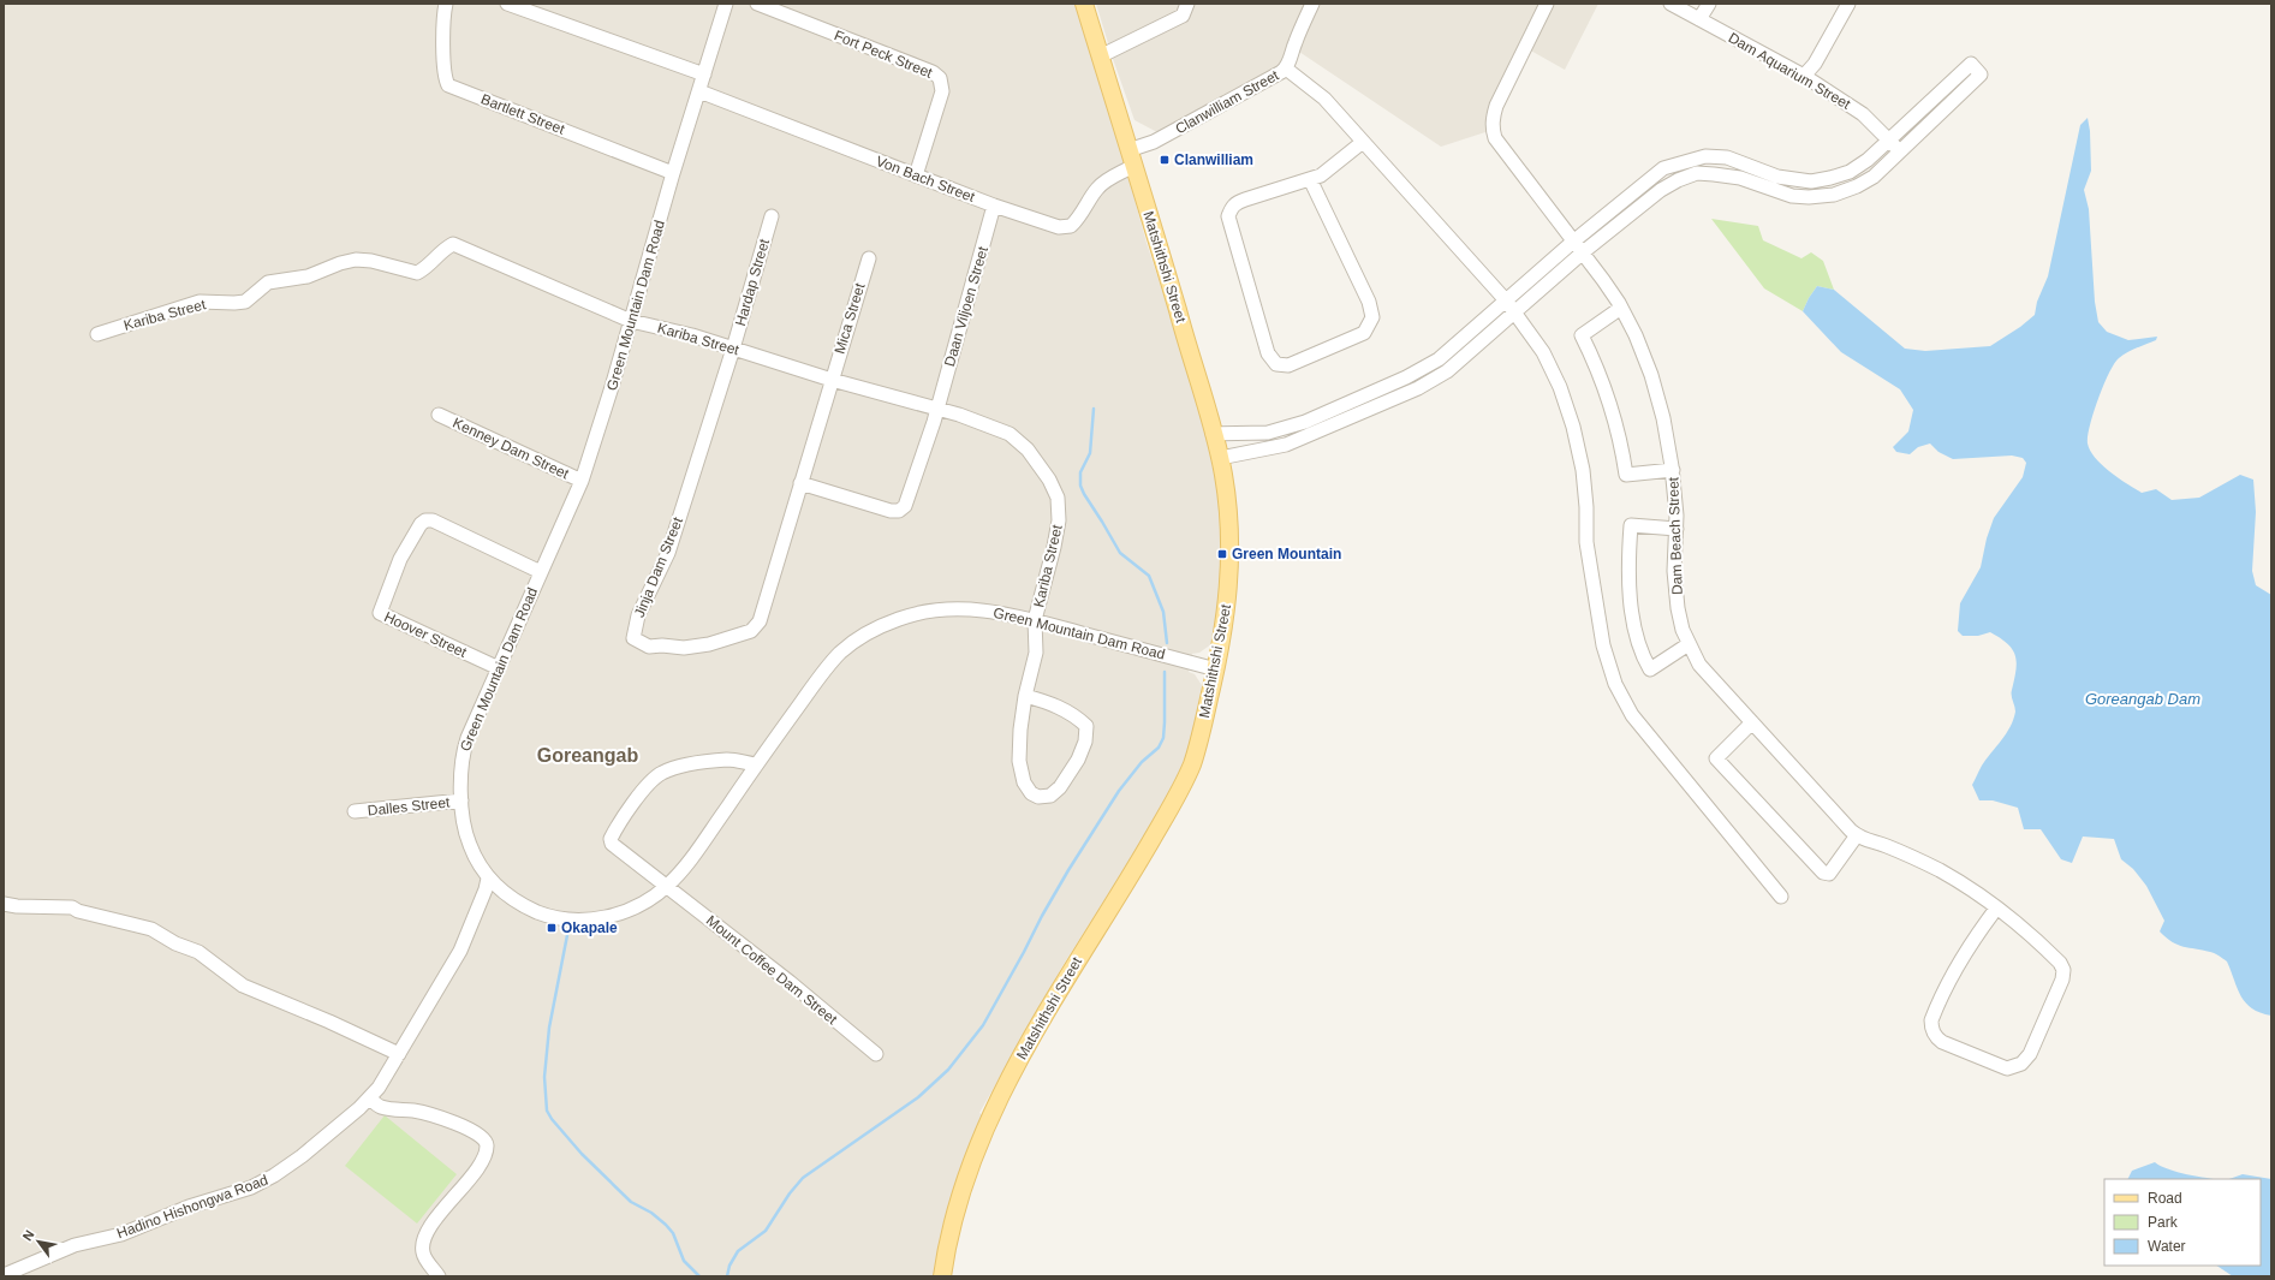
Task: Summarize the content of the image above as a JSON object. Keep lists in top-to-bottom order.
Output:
{
  "streets": {
    "main road": ["Matshithshi Street"],
    "street": [
      "Fort Peck Street",
      "Dam Aquarium Street",
      "Clanwilliam Street",
      "Bartlett Street",
      "Von Bach Street",
      "Hardap Street",
      "Green Mountain Dam Road",
      "Daan Viljoen Street",
      "Kariba Street",
      "Mica Street",
      "Kenney Dam Street",
      "Dam Beach Street",
      "Jinja Dam Street",
      "Hoover Street",
      "Dalles Street",
      "Mount Coffee Dam Street",
      "Hadino Hishongwa Road"
    ]
  },
  "crossings": [
    ["Fort Peck Street", "Von Bach Street"],
    ["Clanwilliam Street", "Von Bach Street"],
    ["Clanwilliam Street", "Matshithshi Street"],
    ["Bartlett Street", "Green Mountain Dam Road"],
    ["Von Bach Street", "Matshithshi Street"],
    ["Von Bach Street", "Green Mountain Dam Road"],
    ["Von Bach Street", "Daan Viljoen Street"],
    ["Matshithshi Street", "Green Mountain Dam Road"],
    ["Hardap Street", "Kariba Street"],
    ["Hardap Street", "Jinja Dam Street"],
    ["Green Mountain Dam Road", "Kariba Street"],
    ["Green Mountain Dam Road", "Kenney Dam Street"],
    ["Green Mountain Dam Road", "Hoover Street"],
    ["Green Mountain Dam Road", "Dalles Street"],
    ["Green Mountain Dam Road", "Mount Coffee Dam Street"],
    ["Green Mountain Dam Road", "Hadino Hishongwa Road"],
    ["Daan Viljoen Street", "Kariba Street"],
    ["Daan Viljoen Street", "Jinja Dam Street"],
    ["Kariba Street", "Mica Street"],
    ["Kariba Street", "Jinja Dam Street"],
    ["Mica Street", "Jinja Dam Street"]
  ],
  "districts": ["Goreangab"],
  "water": ["Goreangab Dam"],
  "places": {
    "transit": ["Clanwilliam", "Green Mountain", "Okapale"]
  },
  "legend": ["Road", "Park", "Water"],
  "north": "top left"
}
